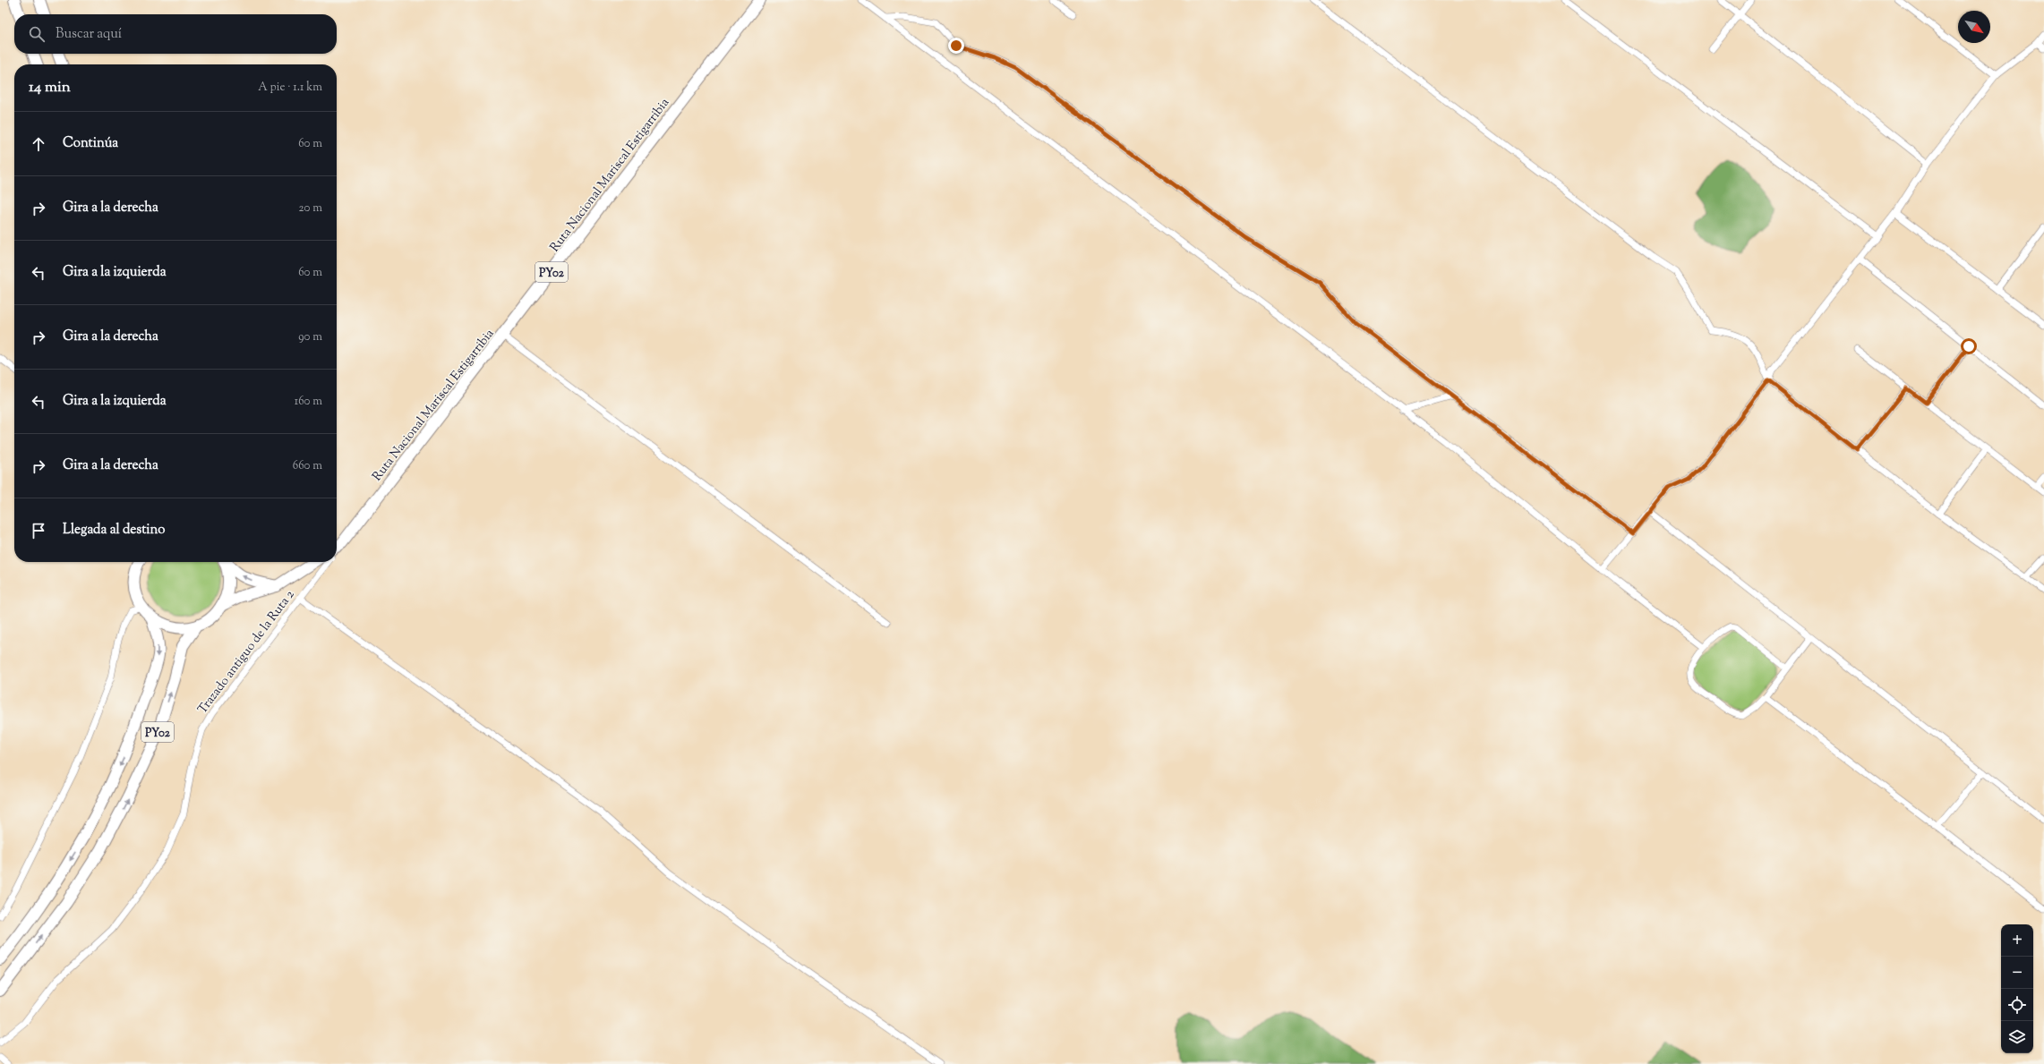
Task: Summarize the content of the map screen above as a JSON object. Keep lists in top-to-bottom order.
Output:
{
  "streets": {
    "main road": ["Ruta Nacional Mariscal Estigarribia", "PY02"],
    "street": ["Trazado antiguo de la Ruta 2"]
  },
  "crossings": [
    ["Ruta Nacional Mariscal Estigarribia", "Trazado antiguo de la Ruta 2"]
  ],
  "north": "bottom right",
  "page": {
    "search": "Buscar aquí",
    "heading": ["14 min", "A pie · 1.1 km"],
    "list": [
      ["Continúa", "60 m"],
      ["Gira a la derecha", "20 m"],
      ["Gira a la izquierda", "60 m"],
      ["Gira a la derecha", "90 m"],
      ["Gira a la izquierda", "160 m"],
      ["Gira a la derecha", "660 m"],
      "Llegada al destino"
    ],
    "map_buttons": ["+", "−"]
  }
}
